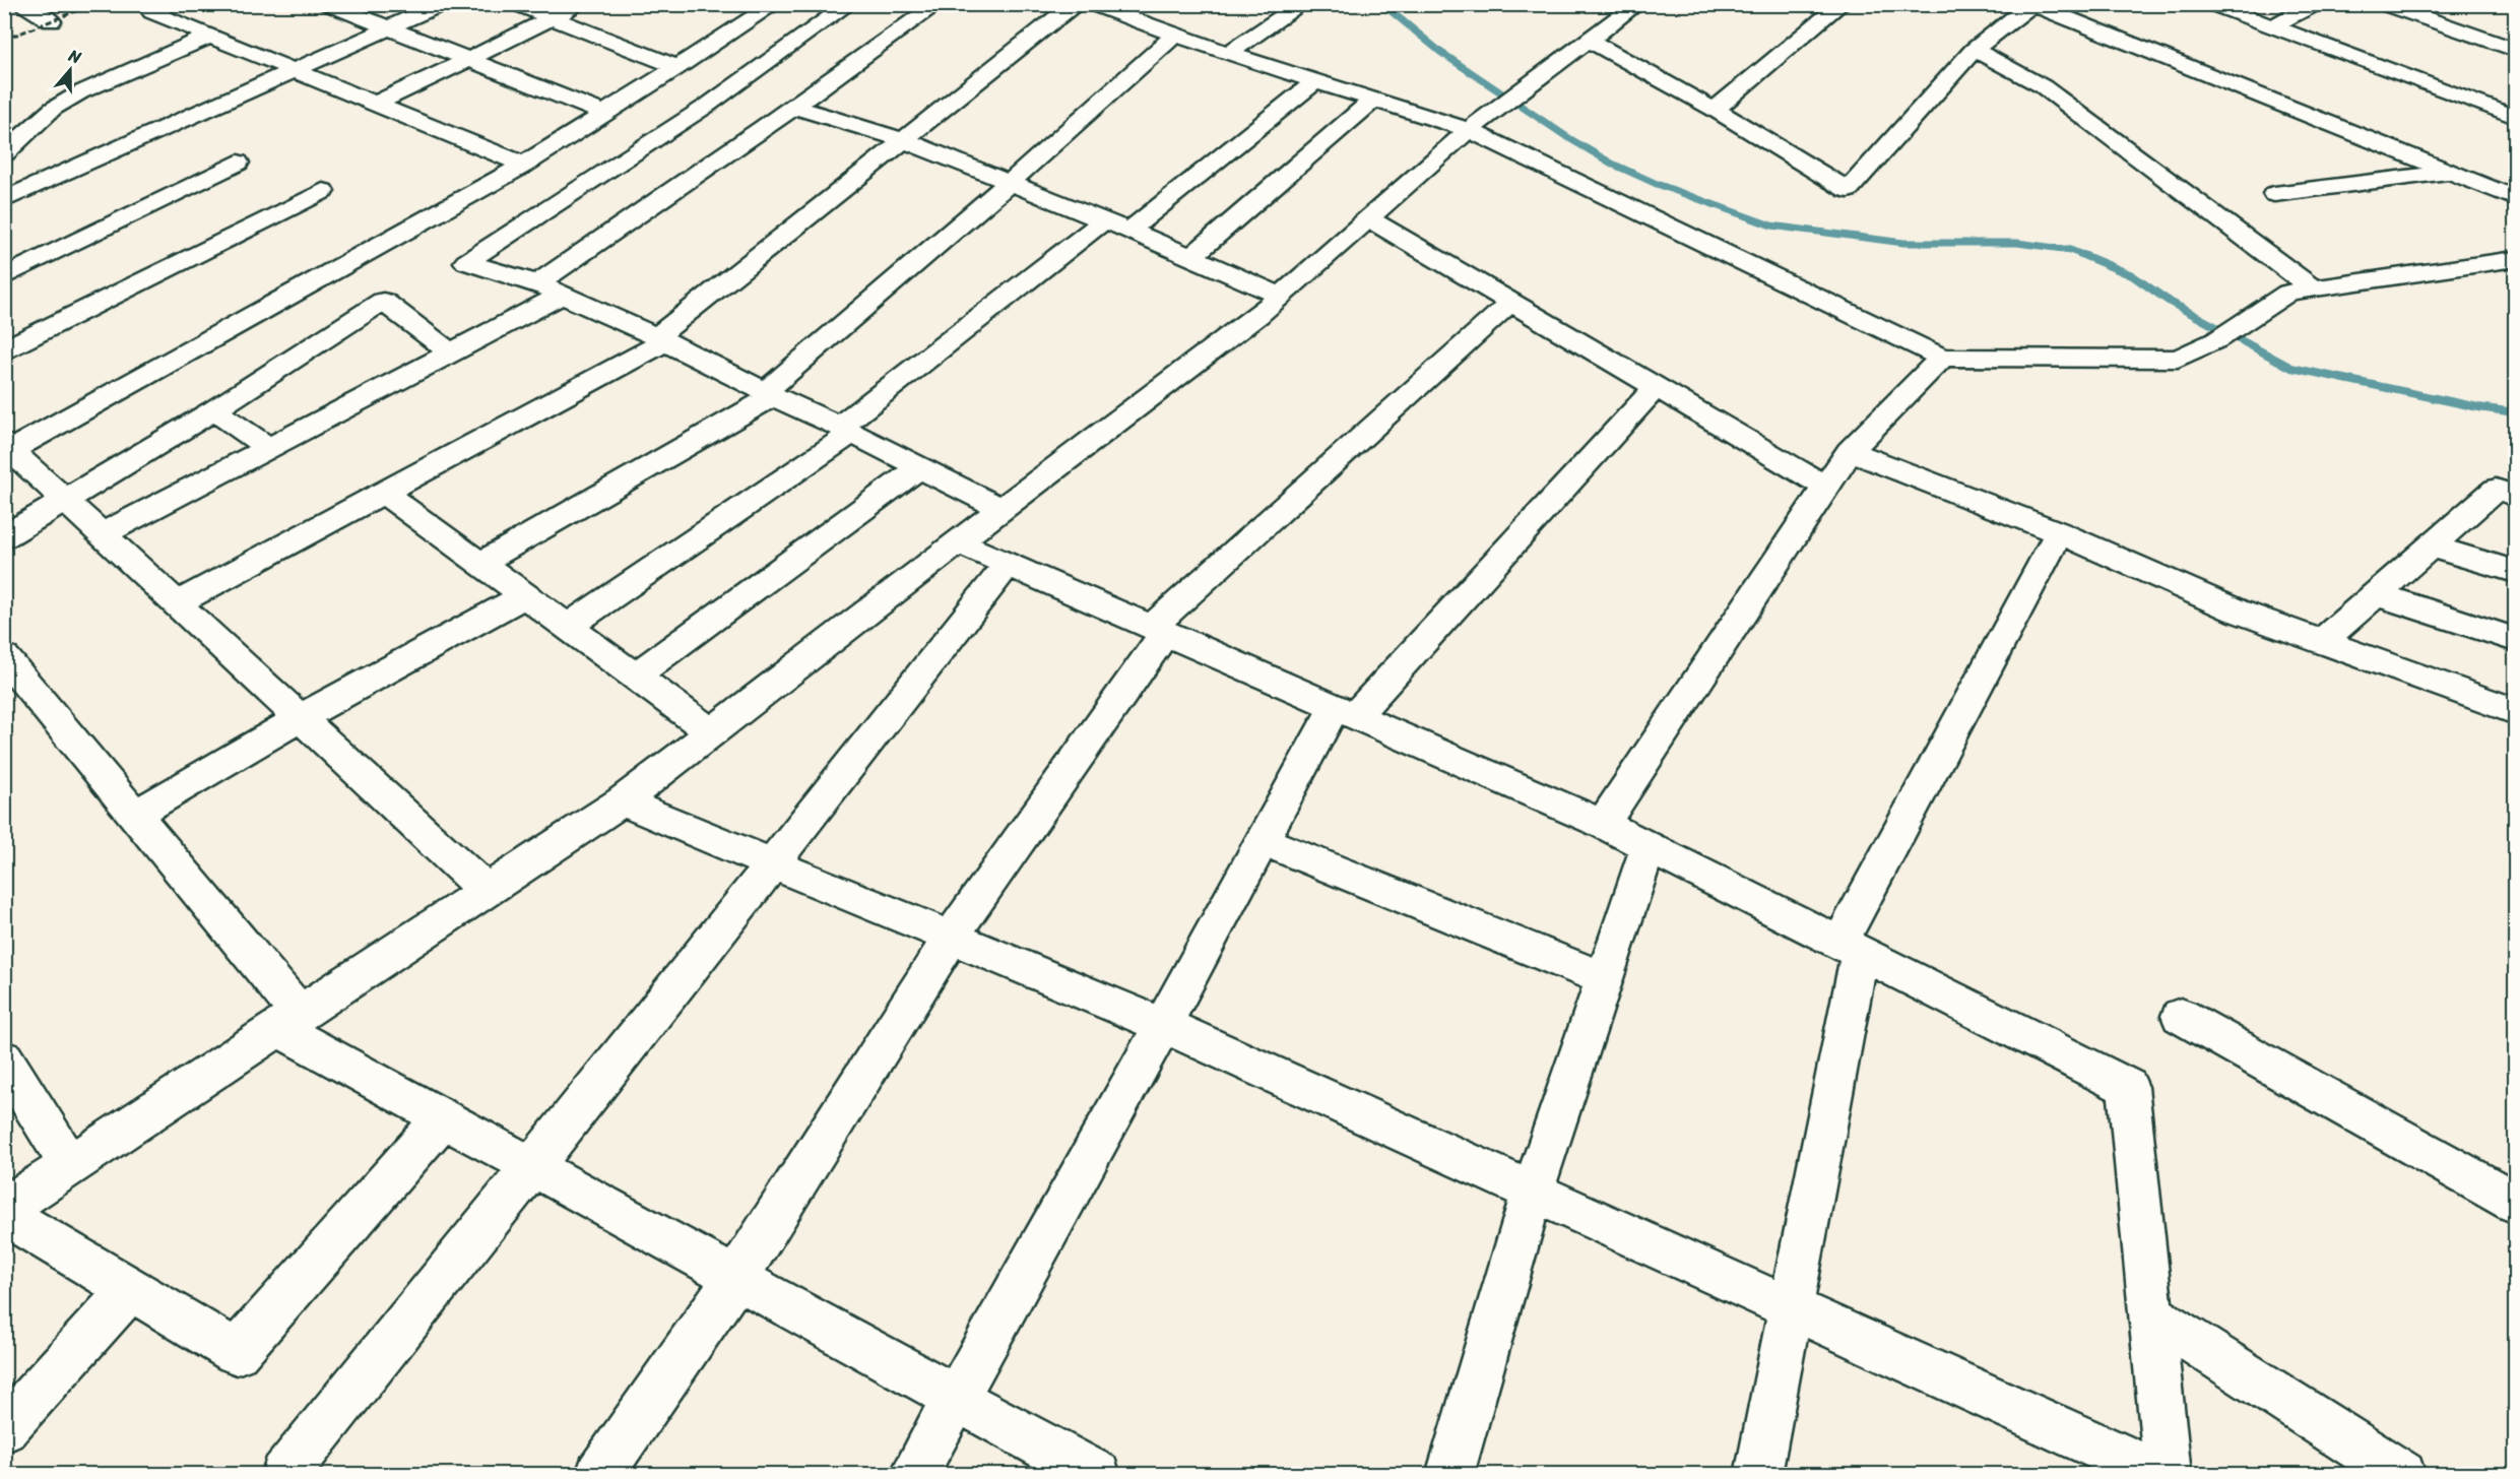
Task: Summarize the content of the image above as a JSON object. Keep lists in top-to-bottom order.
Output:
{
  "north": "top"
}
